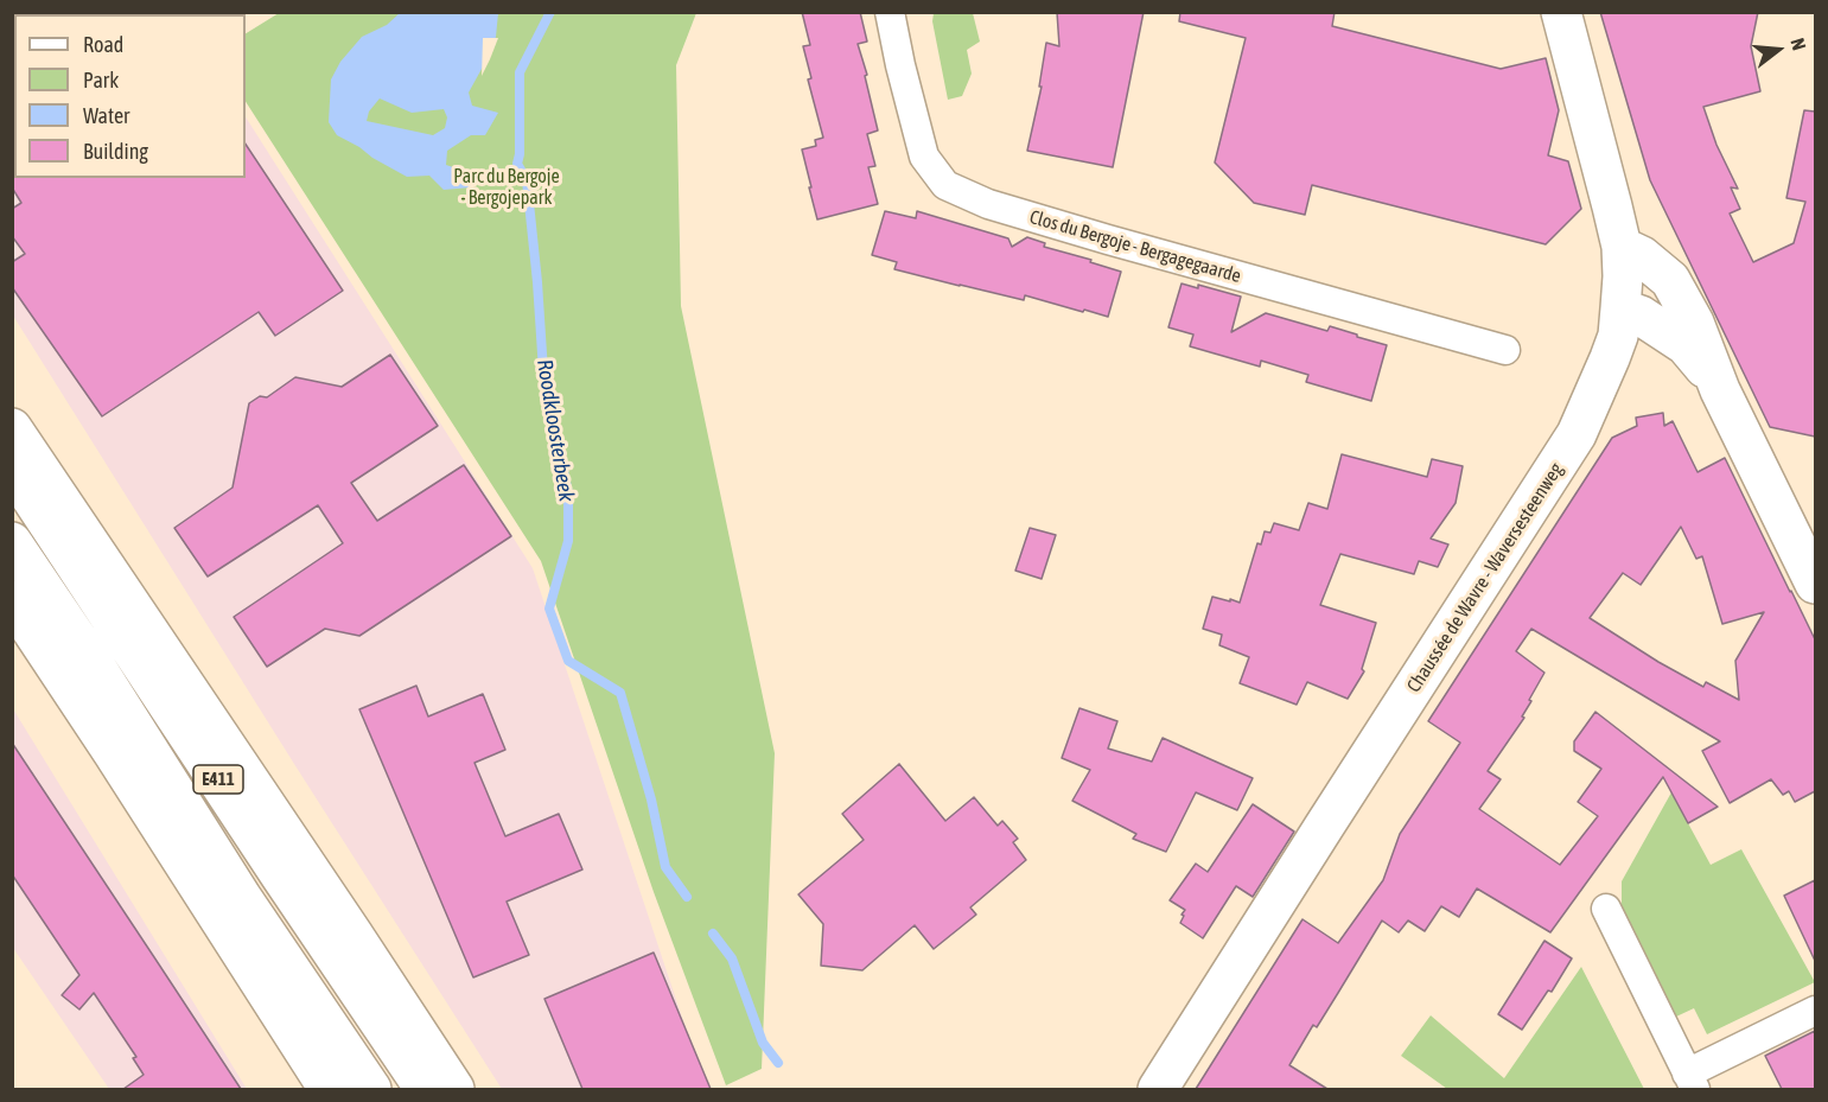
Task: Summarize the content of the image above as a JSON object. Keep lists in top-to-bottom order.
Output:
{
  "streets": {
    "main road": ["Chaussée de Wavre - Waversesteenweg", "E411"],
    "street": ["Clos du Bergoje - Bergagegaarde"]
  },
  "water": ["Roodkloosterbeek"],
  "parks": ["Parc du Bergoje - Bergojepark"],
  "legend": [
    "Road",
    "Park",
    "Water",
    "Building"
  ],
  "north": "right"
}
